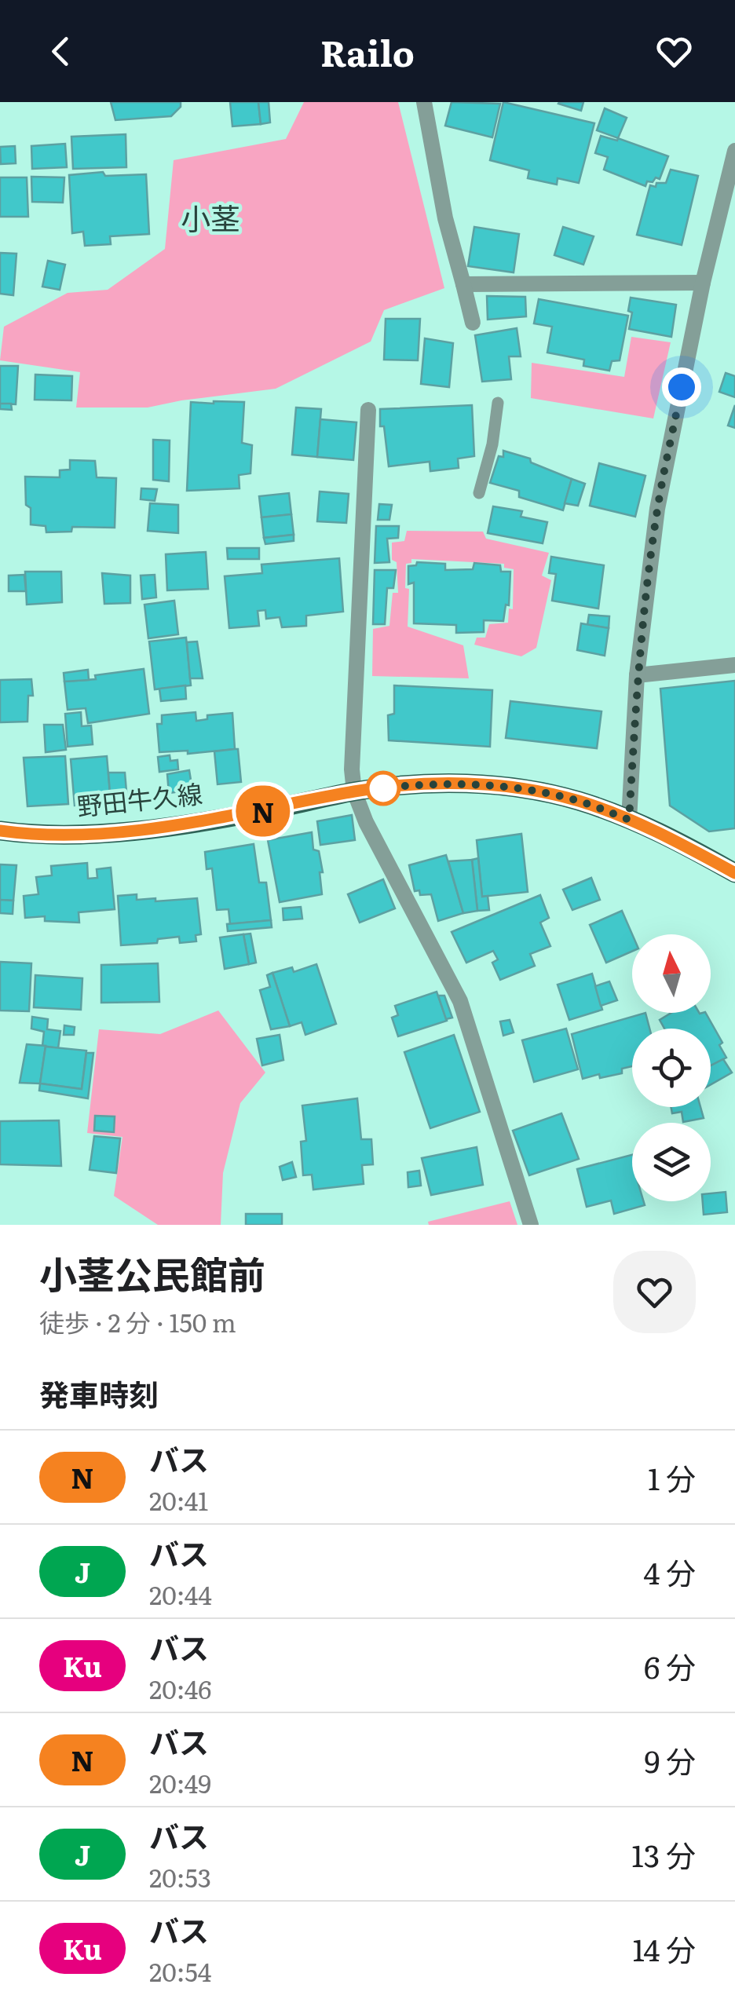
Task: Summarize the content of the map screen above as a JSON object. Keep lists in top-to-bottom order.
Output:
{
  "streets": {
    "main road": ["野田牛久線"]
  },
  "districts": ["小茎"],
  "lines": ["bus line N"],
  "north": "top",
  "page": {
    "header": "Railo",
    "on_map": "N",
    "heading": [
      ["小茎公民館前", "徒歩 · 2 分 · 150 m"],
      "発車時刻"
    ],
    "list": [
      {
        "mark": "N",
        "name": "バス",
        "note": "20:41",
        "value": "1 分"
      },
      {
        "mark": "J",
        "name": "バス",
        "note": "20:44",
        "value": "4 分"
      },
      {
        "mark": "Ku",
        "name": "バス",
        "note": "20:46",
        "value": "6 分"
      },
      {
        "mark": "N",
        "name": "バス",
        "note": "20:49",
        "value": "9 分"
      },
      {
        "mark": "J",
        "name": "バス",
        "note": "20:53",
        "value": "13 分"
      },
      {
        "mark": "Ku",
        "name": "バス",
        "note": "20:54",
        "value": "14 分"
      }
    ]
  }
}
